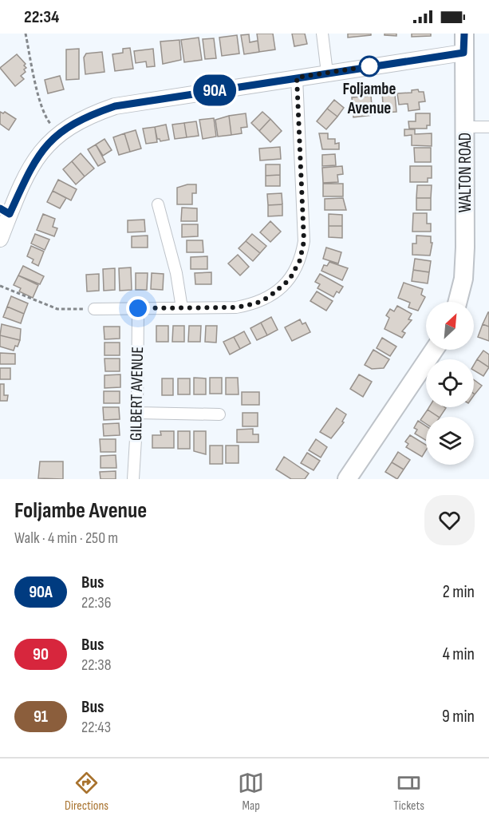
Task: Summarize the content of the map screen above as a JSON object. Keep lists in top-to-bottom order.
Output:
{
  "streets": {
    "main road": ["WALTON ROAD"],
    "street": ["GILBERT AVENUE"]
  },
  "places": ["Foljambe Avenue"],
  "lines": ["bus line 90A"],
  "north": "top right",
  "page": {
    "status": "22:34",
    "on_map": "90A",
    "heading": ["Foljambe Avenue", "Walk · 4 min · 250 m"],
    "list": [
      {
        "mark": "90A",
        "name": "Bus",
        "note": "22:36",
        "value": "2 min"
      },
      {
        "mark": "90",
        "name": "Bus",
        "note": "22:38",
        "value": "4 min"
      },
      {
        "mark": "91",
        "name": "Bus",
        "note": "22:43",
        "value": "9 min"
      }
    ],
    "tabs": ["Directions", "Map", "Tickets"]
  }
}
